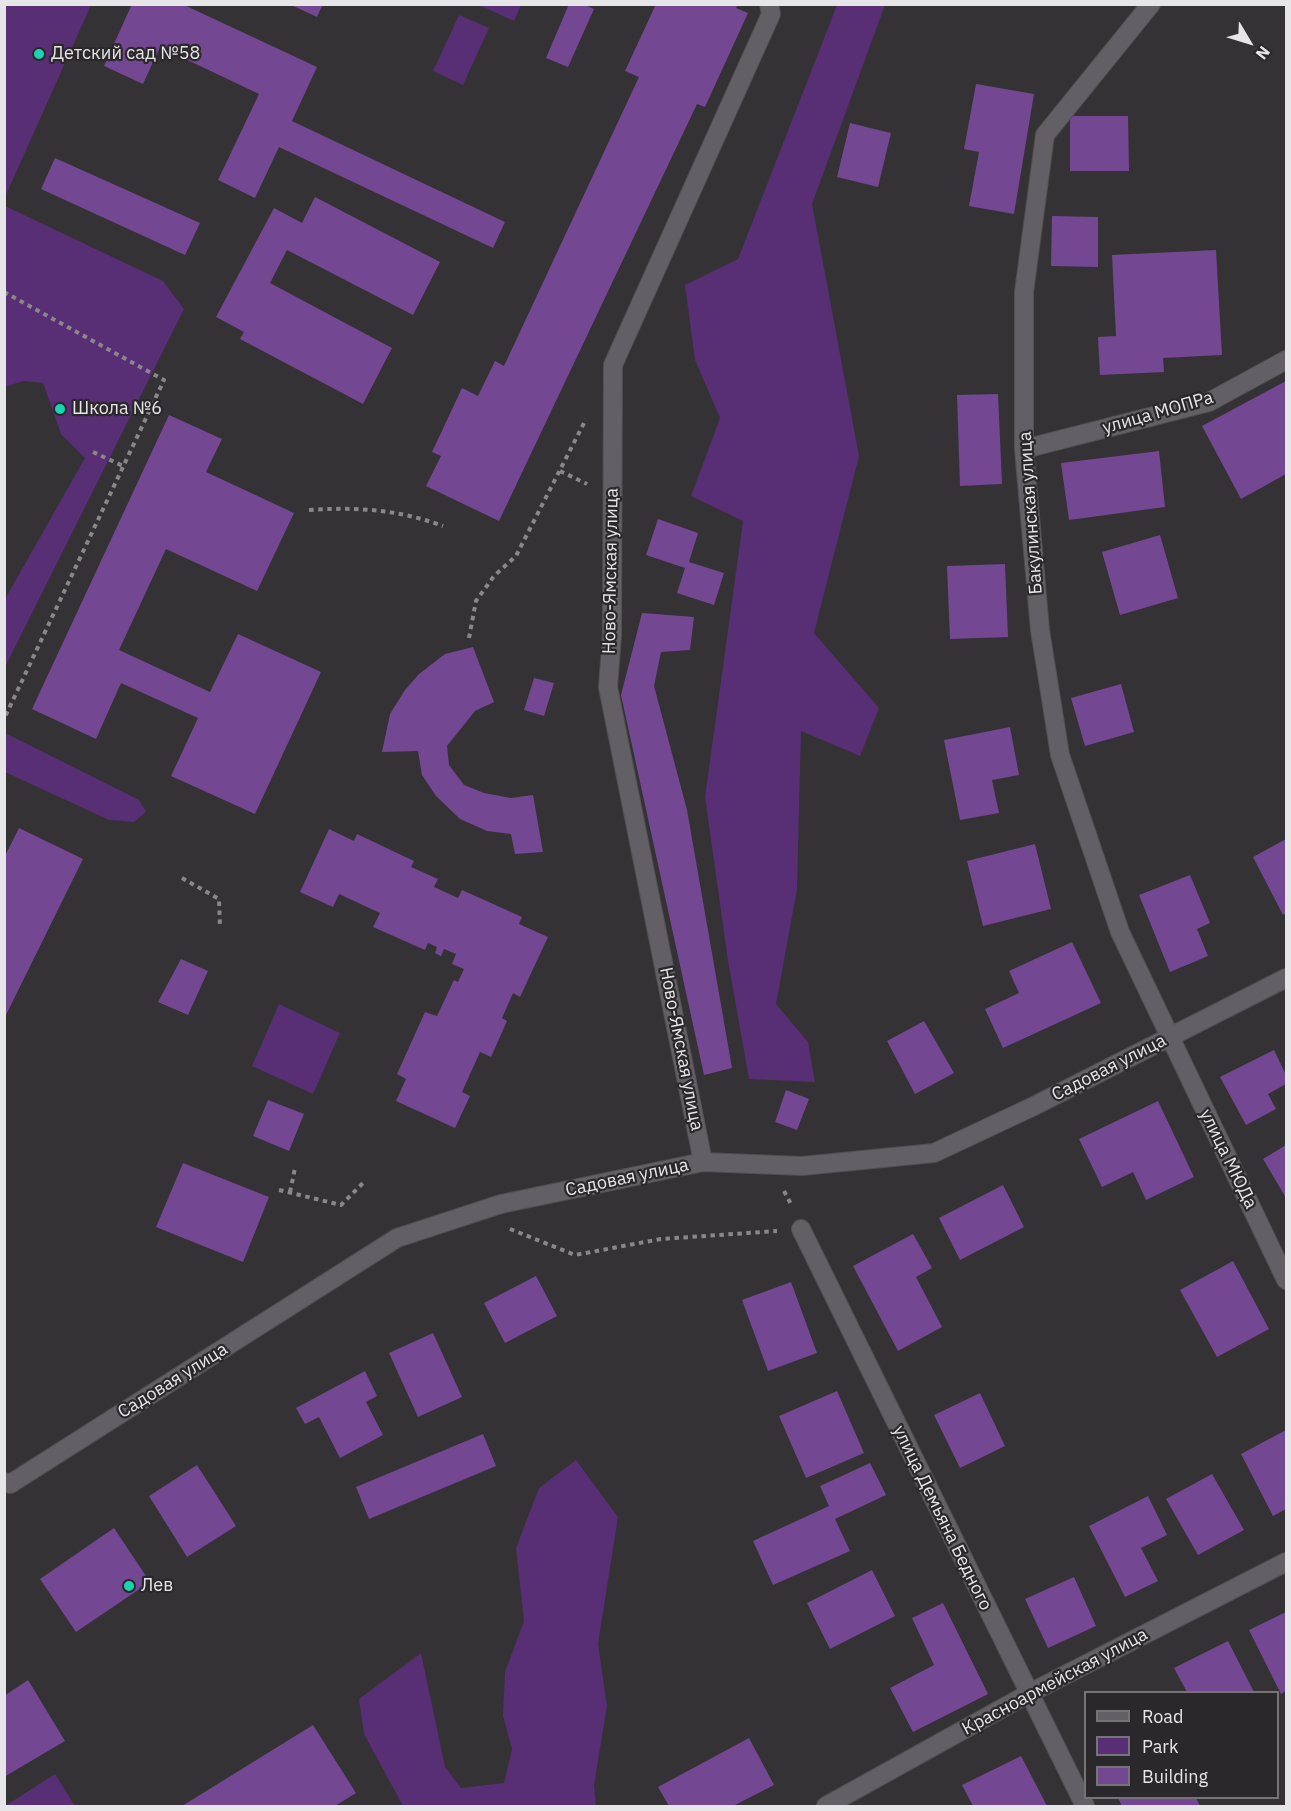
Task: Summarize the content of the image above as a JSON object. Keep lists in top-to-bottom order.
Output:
{
  "streets": {
    "street": [
      "улица МОПРа",
      "Бакулинская улица",
      "Ново-Ямская улица",
      "Садовая улица",
      "улица МЮДа",
      "улица Демьяна Бедного",
      "Красноармейская улица"
    ]
  },
  "crossings": [
    ["улица МОПРа", "Бакулинская улица"],
    ["Бакулинская улица", "Садовая улица"],
    ["Бакулинская улица", "улица МЮДа"],
    ["Ново-Ямская улица", "Садовая улица"],
    ["Садовая улица", "улица МЮДа"],
    ["улица Демьяна Бедного", "Красноармейская улица"]
  ],
  "places": ["Детский сад №58", "Школа №6", "Лев"],
  "legend": ["Road", "Park", "Building"],
  "north": "bottom right"
}
